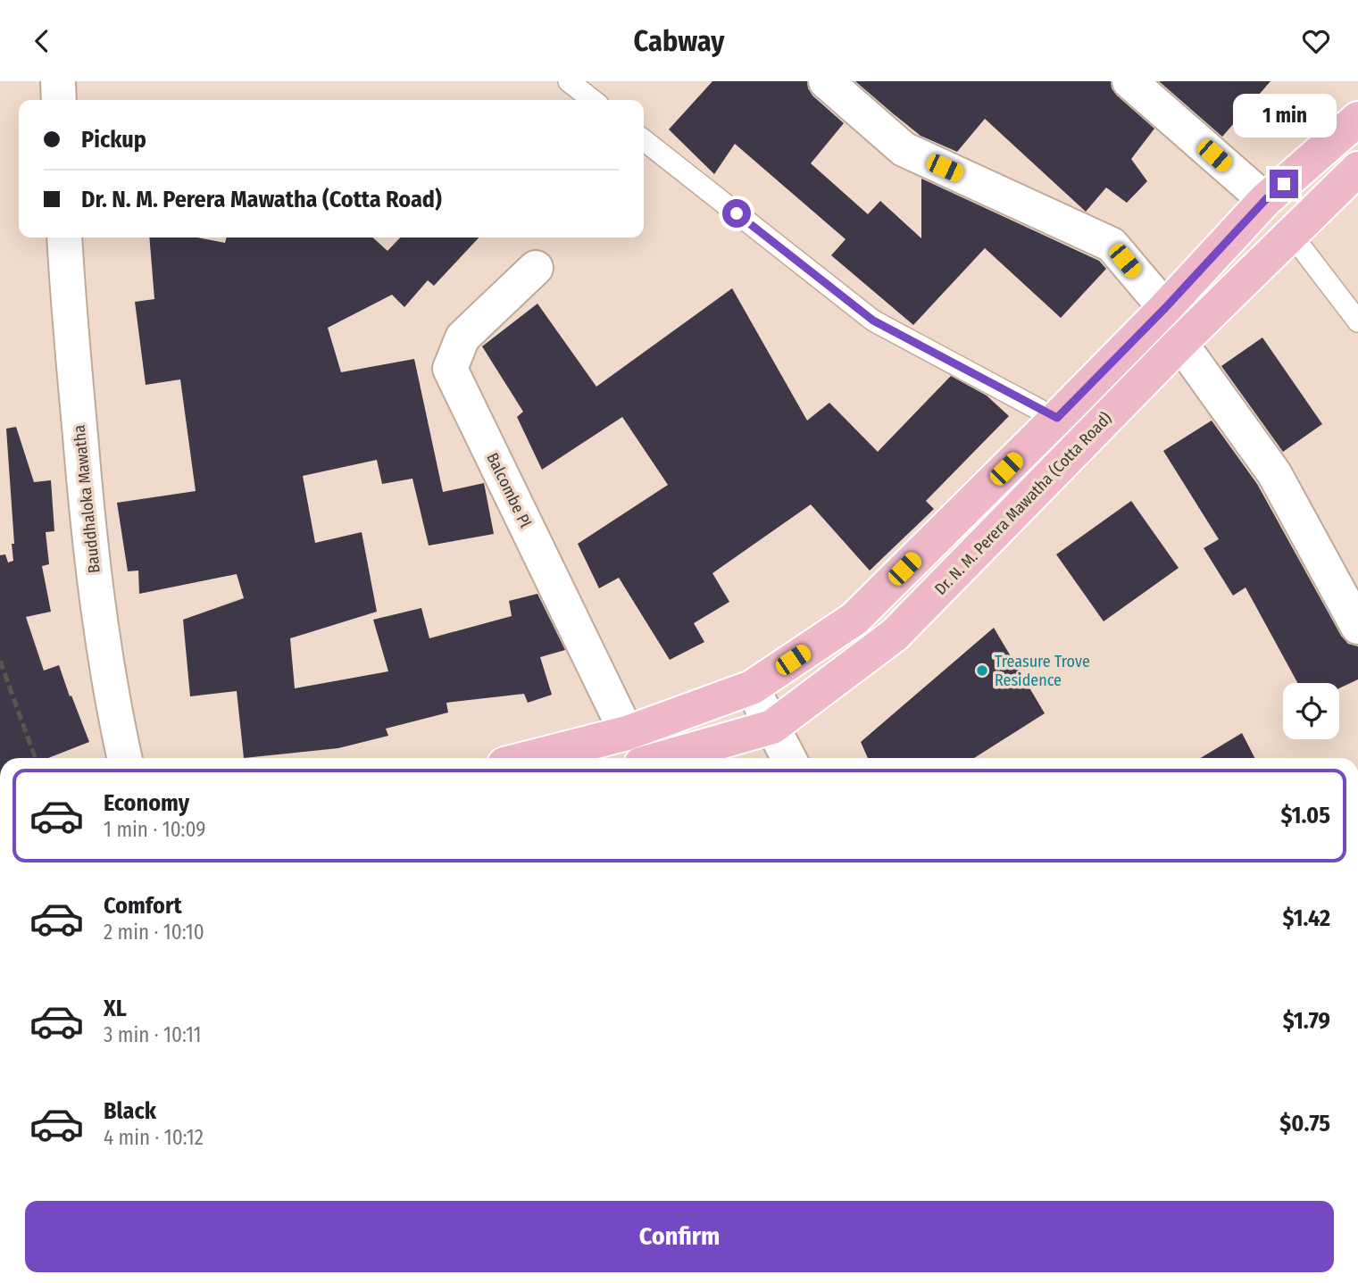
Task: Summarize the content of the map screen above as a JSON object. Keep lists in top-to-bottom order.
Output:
{
  "streets": {
    "main road": ["Dr. N. M. Perera Mawatha (Cotta Road)"],
    "street": ["Balcombe Pl", "Bauddhaloka Mawatha"]
  },
  "places": ["Treasure Trove Residence"],
  "page": {
    "header": "Cabway",
    "bubble": "1 min",
    "banner": ["Pickup", "Dr. N. M. Perera Mawatha (Cotta Road)"],
    "list": [
      {
        "name": "Economy",
        "note": "1 min · 10:09",
        "value": "$1.05"
      },
      {
        "name": "Comfort",
        "note": "2 min · 10:10",
        "value": "$1.42"
      },
      {
        "name": "XL",
        "note": "3 min · 10:11",
        "value": "$1.79"
      },
      {
        "name": "Black",
        "note": "4 min · 10:12",
        "value": "$0.75"
      }
    ],
    "buttons": "Confirm"
  }
}
